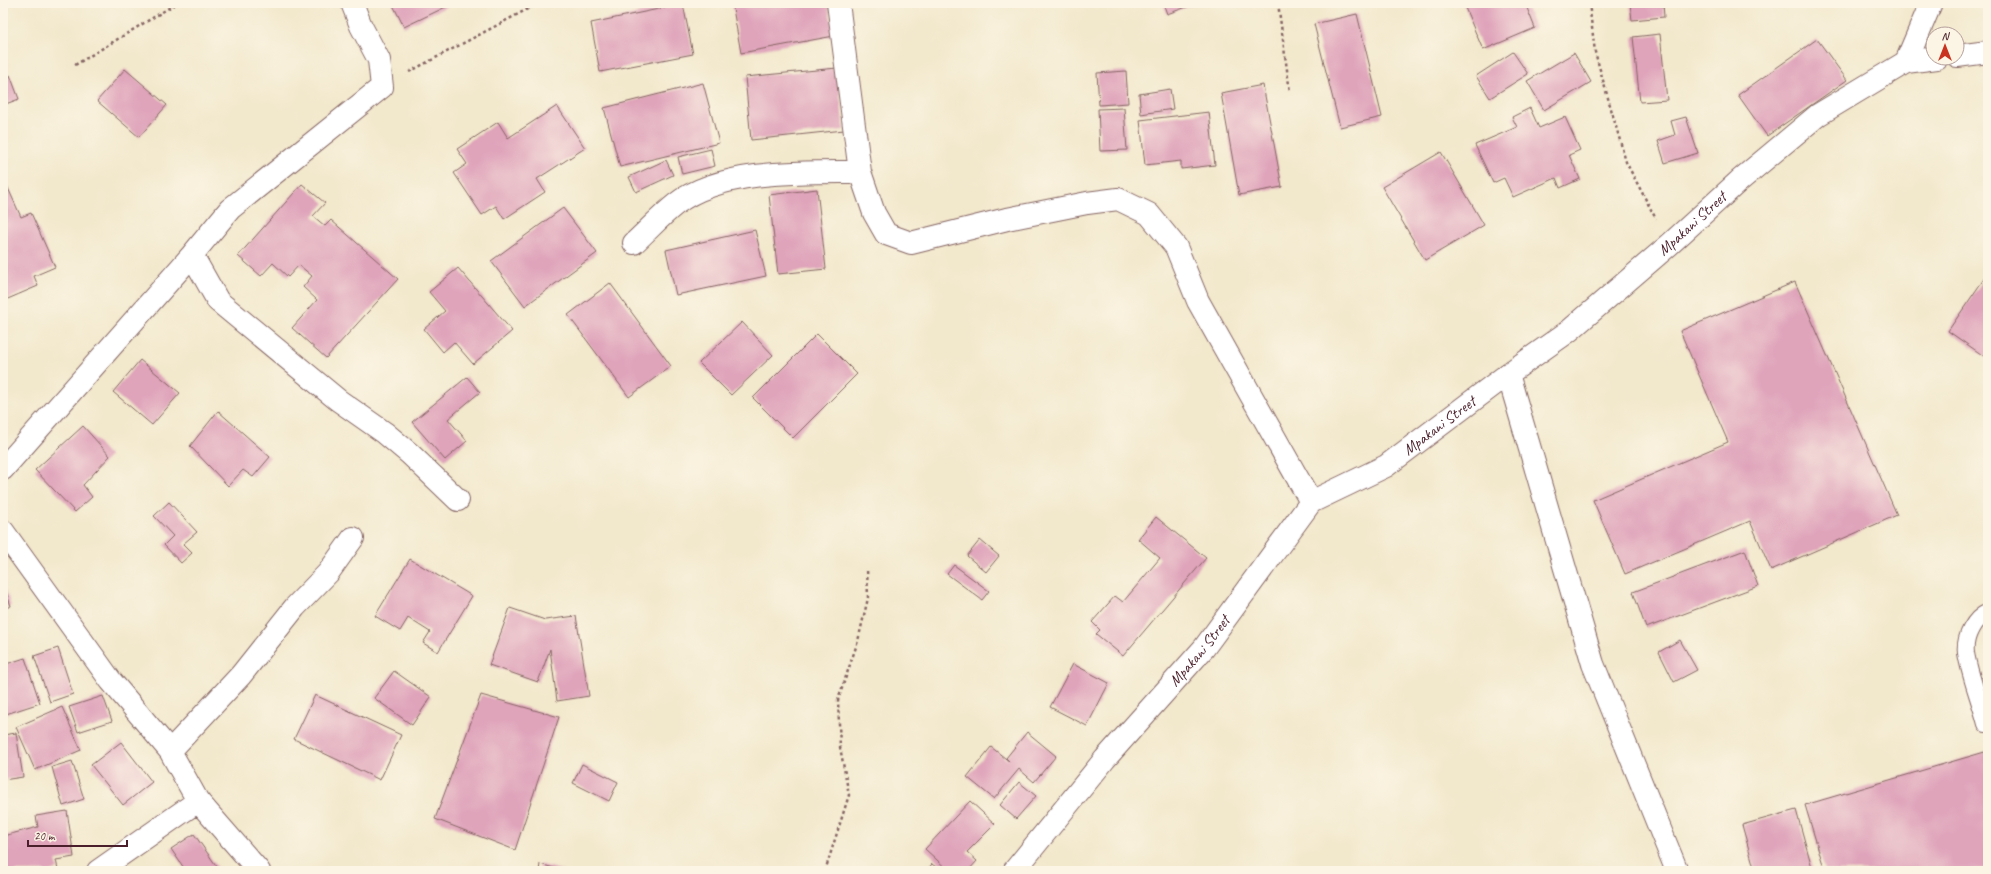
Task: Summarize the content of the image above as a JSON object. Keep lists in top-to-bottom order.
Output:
{
  "streets": {
    "street": ["Mpakani Street"]
  },
  "scale_bar": "20 m",
  "north": "top"
}
